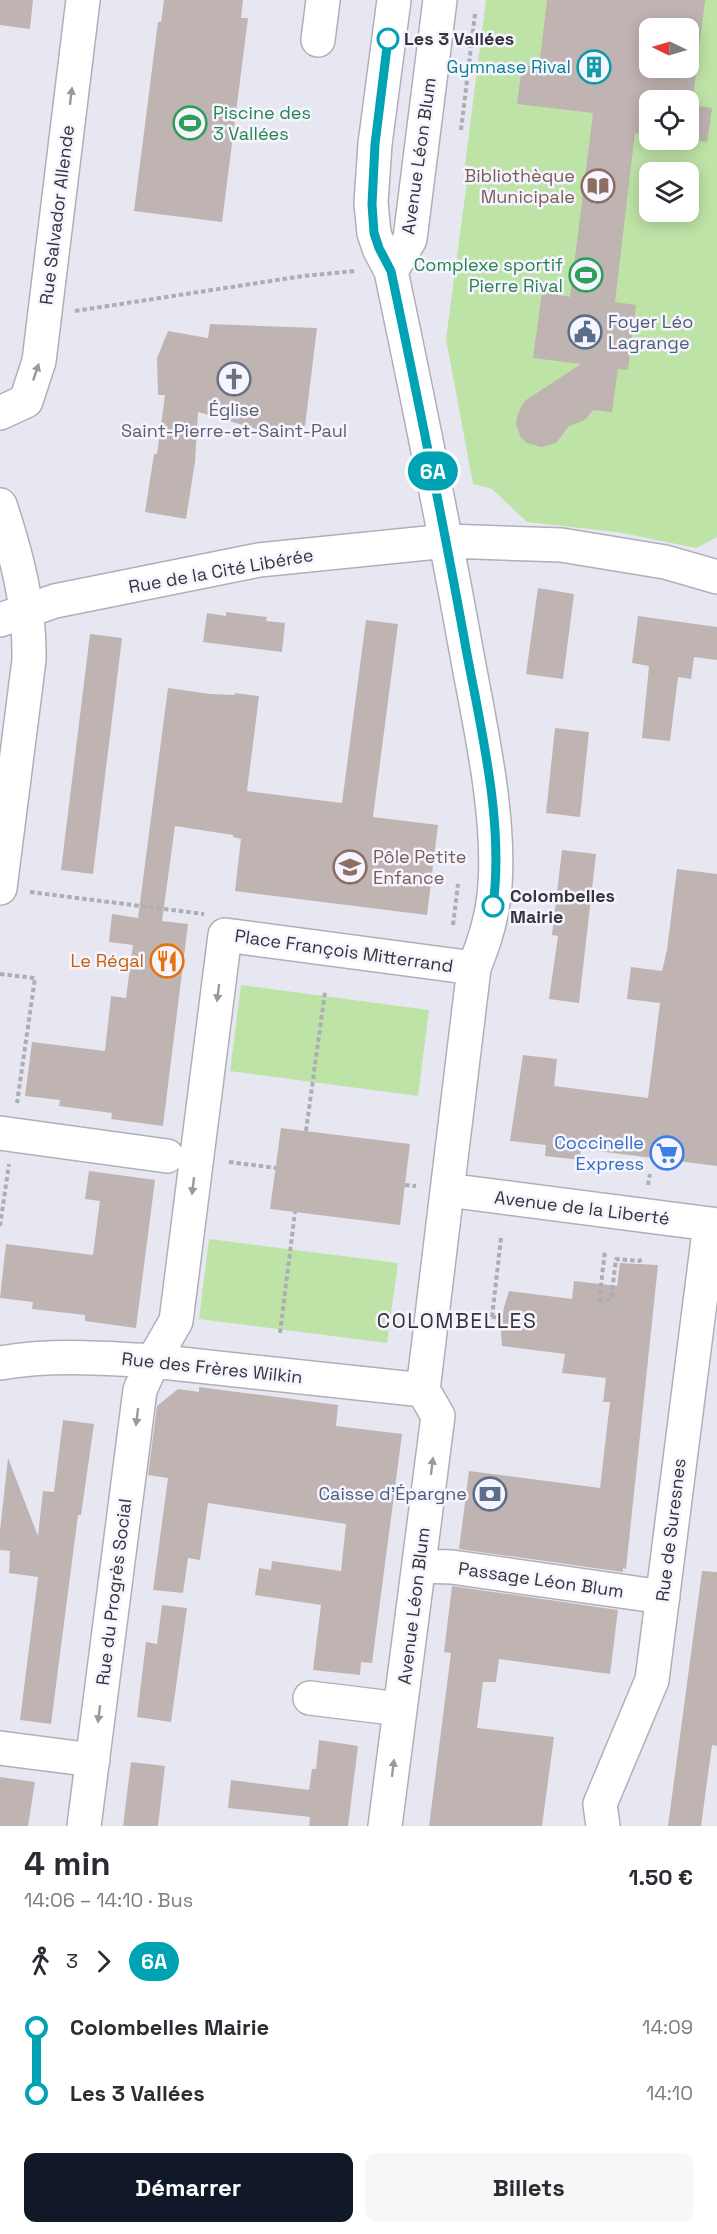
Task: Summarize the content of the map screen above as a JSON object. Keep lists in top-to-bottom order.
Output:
{
  "streets": {
    "street": [
      "Avenue Léon Blum",
      "Rue Salvador Allende",
      "Rue de la Cité Libérée",
      "Place François Mitterrand",
      "Avenue de la Liberté",
      "Rue des Frères Wilkin",
      "Rue de Suresnes",
      "Passage Léon Blum",
      "Rue du Progrès Social"
    ]
  },
  "crossings": [
    ["Avenue Léon Blum", "Rue de la Cité Libérée"],
    ["Avenue Léon Blum", "Place François Mitterrand"],
    ["Avenue Léon Blum", "Rue des Frères Wilkin"],
    ["Avenue Léon Blum", "Passage Léon Blum"],
    ["Place François Mitterrand", "Avenue de la Liberté"],
    ["Place François Mitterrand", "Rue des Frères Wilkin"],
    ["Place François Mitterrand", "Rue du Progrès Social"],
    ["Avenue de la Liberté", "Rue de Suresnes"],
    ["Rue des Frères Wilkin", "Rue du Progrès Social"],
    ["Rue de Suresnes", "Passage Léon Blum"]
  ],
  "one_way": ["Rue Salvador Allende", "Rue du Progrès Social"],
  "districts": ["COLOMBELLES"],
  "places": {
    "other": ["Les 3 Vallées", "Colombelles Mairie"],
    "building": ["Gymnase Rival"],
    "sports": ["Piscine des 3 Vallées", "Complexe sportif Pierre Rival"],
    "library": ["Bibliothèque Municipale"],
    "public building": ["Foyer Léo Lagrange"],
    "church": ["Église Saint-Pierre-et-Saint-Paul"],
    "school or university": ["Pôle Petite Enfance"],
    "restaurant": ["Le Régal"],
    "supermarket": ["Coccinelle Express"],
    "bank": ["Caisse d'Épargne"]
  },
  "lines": ["bus line 6A"],
  "north": "left",
  "page": {
    "on_map": "6A",
    "heading": ["4 min", "14:06 – 14:10 · Bus", "1.50 €"],
    "legs": ["3", "6A"],
    "list": [
      {
        "name": "Colombelles Mairie",
        "value": "14:09"
      },
      {
        "name": "Les 3 Vallées",
        "value": "14:10"
      }
    ],
    "buttons": ["Démarrer", "Billets"]
  }
}
